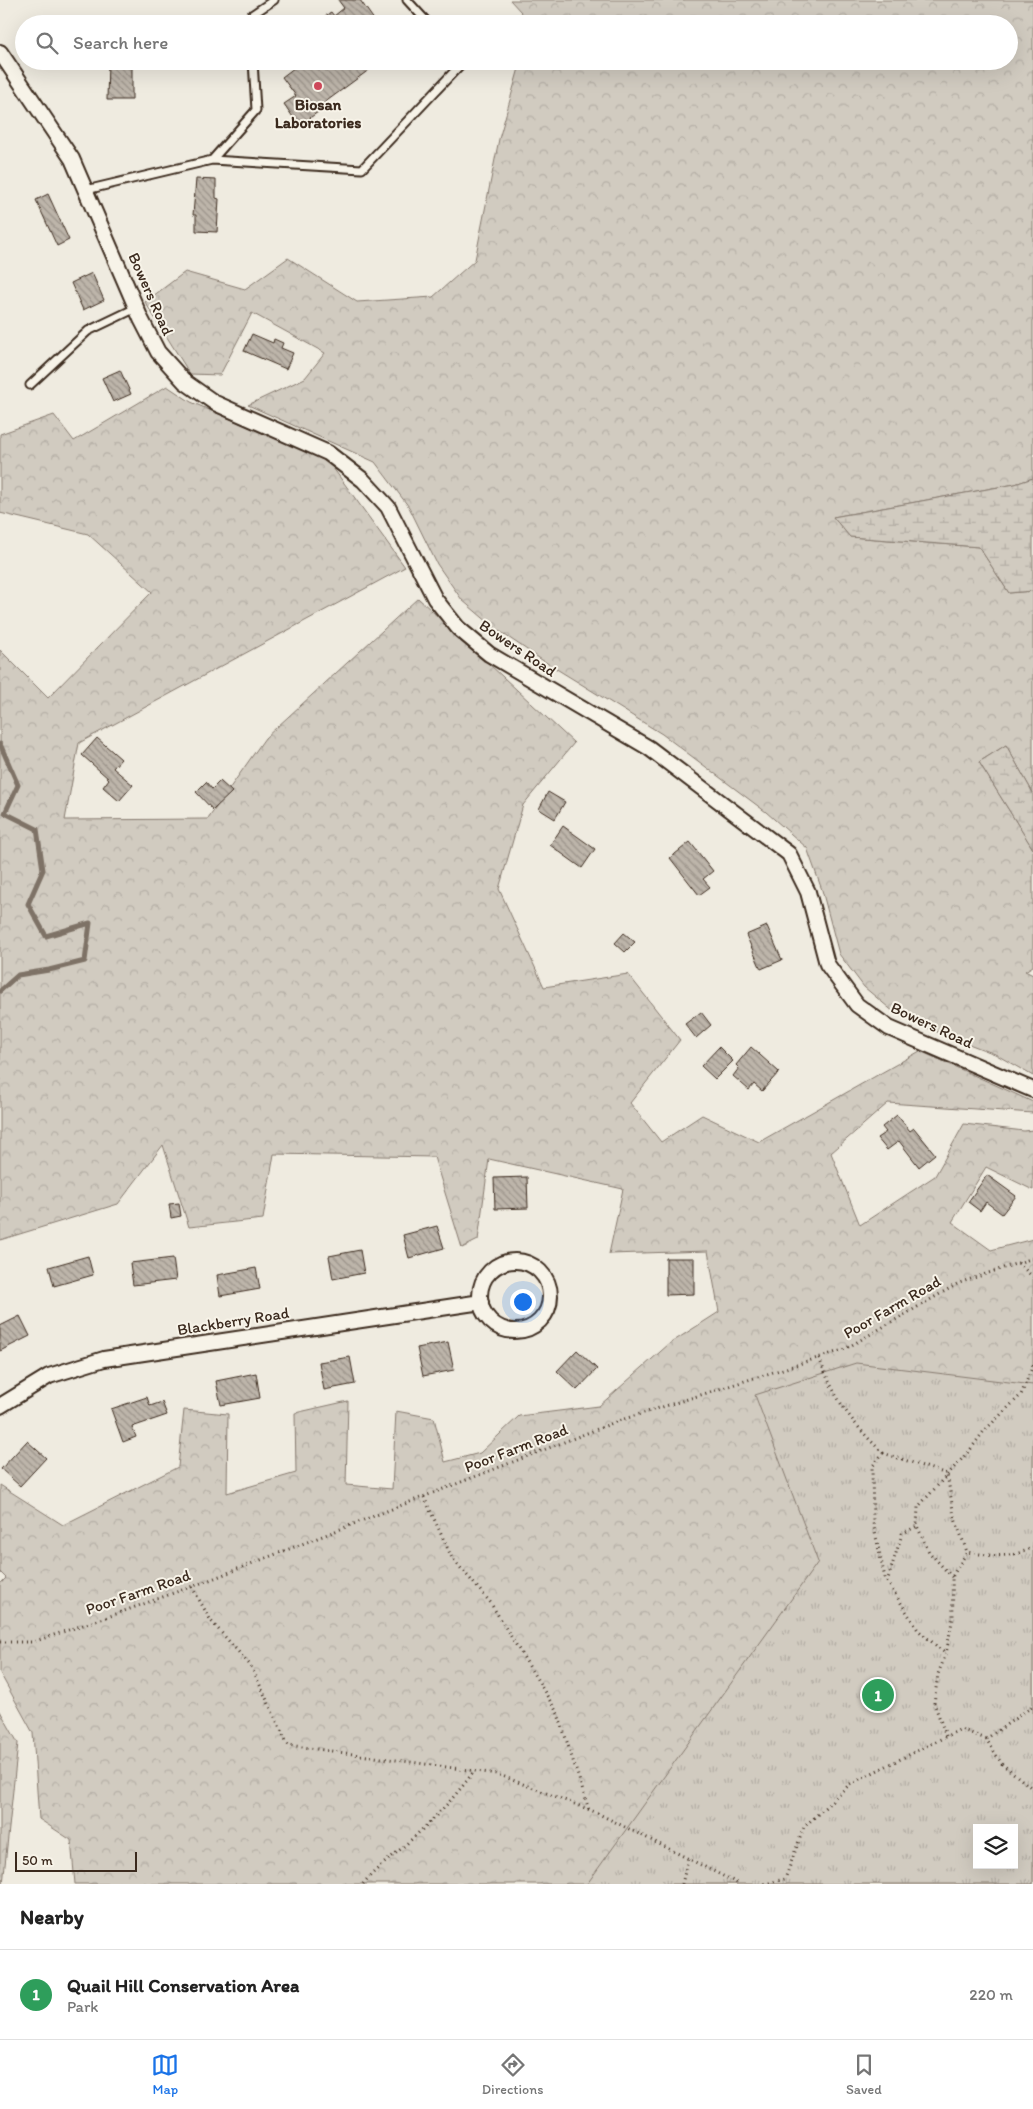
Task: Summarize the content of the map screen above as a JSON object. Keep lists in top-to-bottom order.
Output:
{
  "streets": {
    "street": ["Bowers Road", "Blackberry Road"],
    "path": ["Poor Farm Road"]
  },
  "places": ["Biosan Laboratories"],
  "scale_bar": "50 m",
  "page": {
    "search": "Search here",
    "pins": "1",
    "scale": "50 m",
    "heading": "Nearby",
    "list": [
      {
        "mark": "1",
        "name": "Quail Hill Conservation Area",
        "note": "Park",
        "value": "220 m"
      }
    ],
    "nav": ["Map", "Directions", "Saved"]
  }
}
